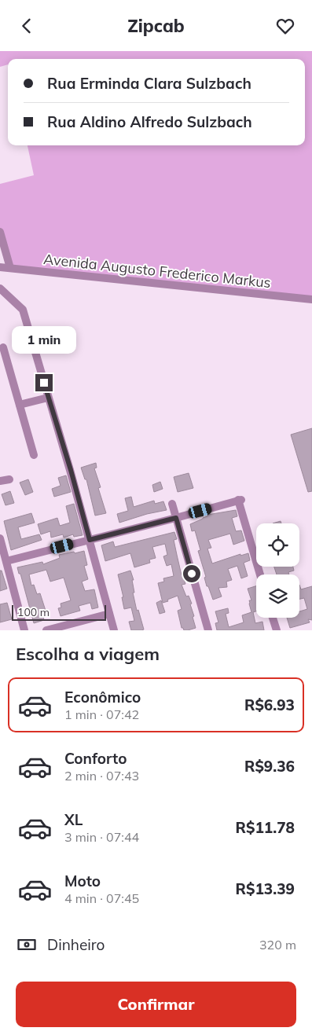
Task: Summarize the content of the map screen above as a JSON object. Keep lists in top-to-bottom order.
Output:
{
  "streets": {
    "street": ["Avenida Augusto Frederico Markus"]
  },
  "scale_bar": "100 m",
  "page": {
    "header": "Zipcab",
    "banner": ["Rua Erminda Clara Sulzbach", "Rua Aldino Alfredo Sulzbach"],
    "bubble": "1 min",
    "scale": "100 m",
    "heading": "Escolha a viagem",
    "list": [
      {
        "name": "Econômico",
        "note": "1 min · 07:42",
        "value": "R$6.93"
      },
      {
        "name": "Conforto",
        "note": "2 min · 07:43",
        "value": "R$9.36"
      },
      {
        "name": "XL",
        "note": "3 min · 07:44",
        "value": "R$11.78"
      },
      {
        "name": "Moto",
        "note": "4 min · 07:45",
        "value": "R$13.39"
      }
    ],
    "pay": ["Dinheiro", "320 m"],
    "buttons": "Confirmar"
  }
}
